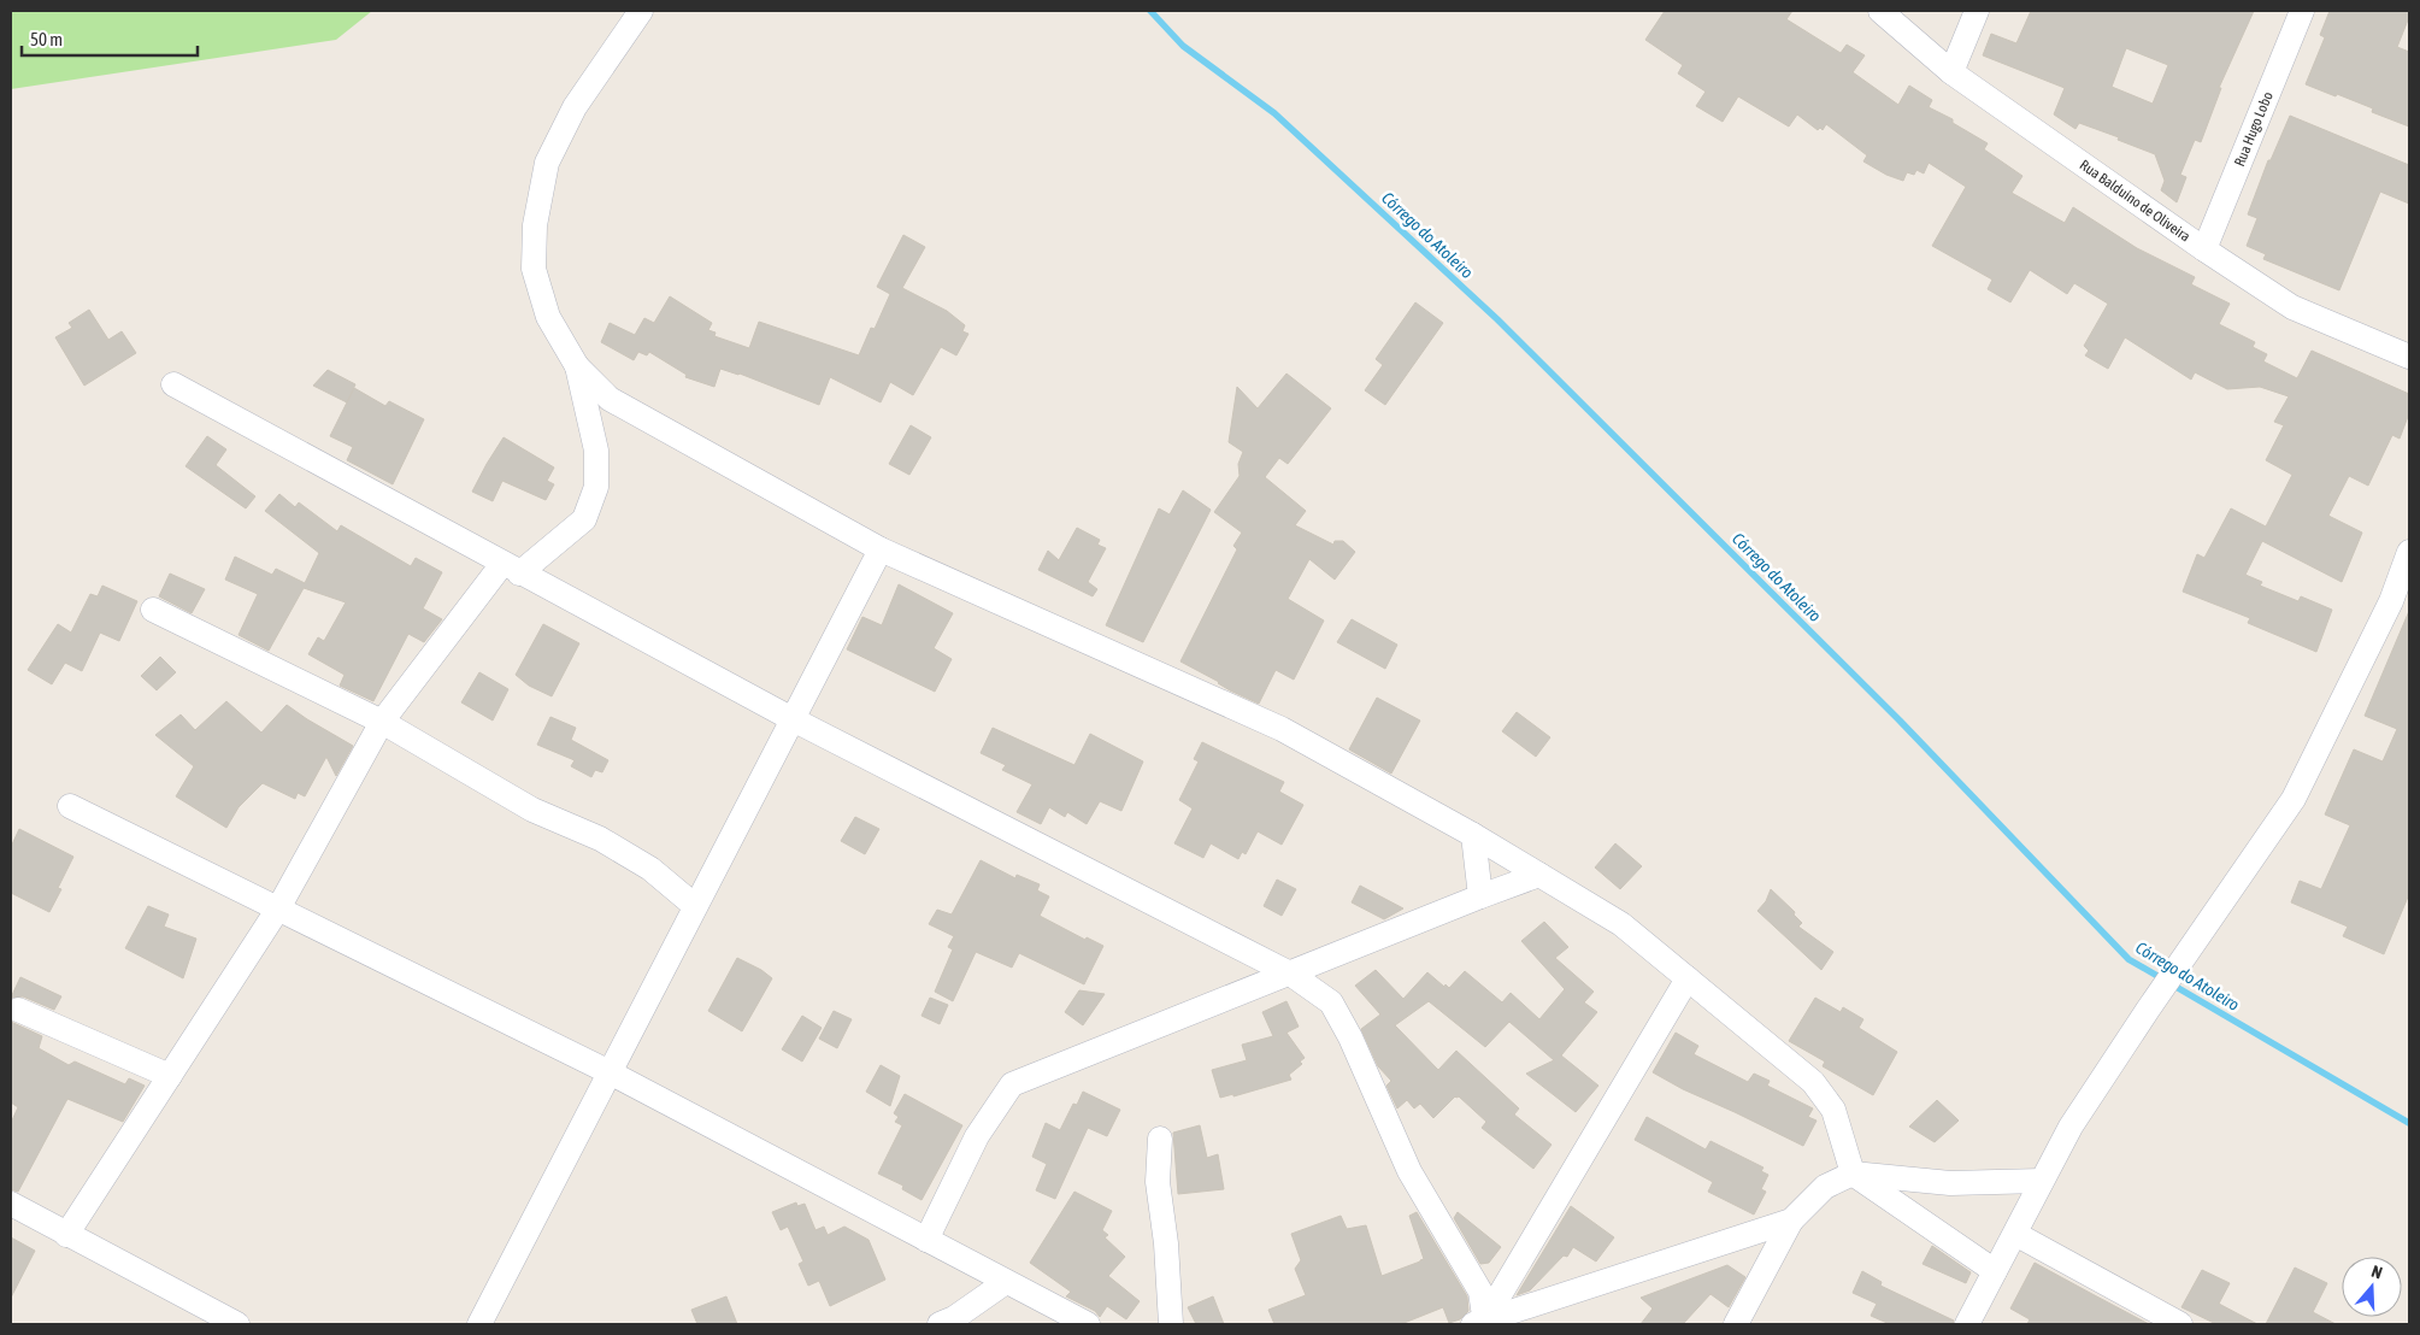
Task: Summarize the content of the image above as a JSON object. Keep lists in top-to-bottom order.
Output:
{
  "streets": {
    "street": ["Rua Hugo Lobo", "Rua Balduíno de Oliveira"]
  },
  "crossings": [
    ["Rua Hugo Lobo", "Rua Balduíno de Oliveira"]
  ],
  "water": ["Córrego do Atoleiro"],
  "scale_bar": "50 m",
  "north": "top"
}
